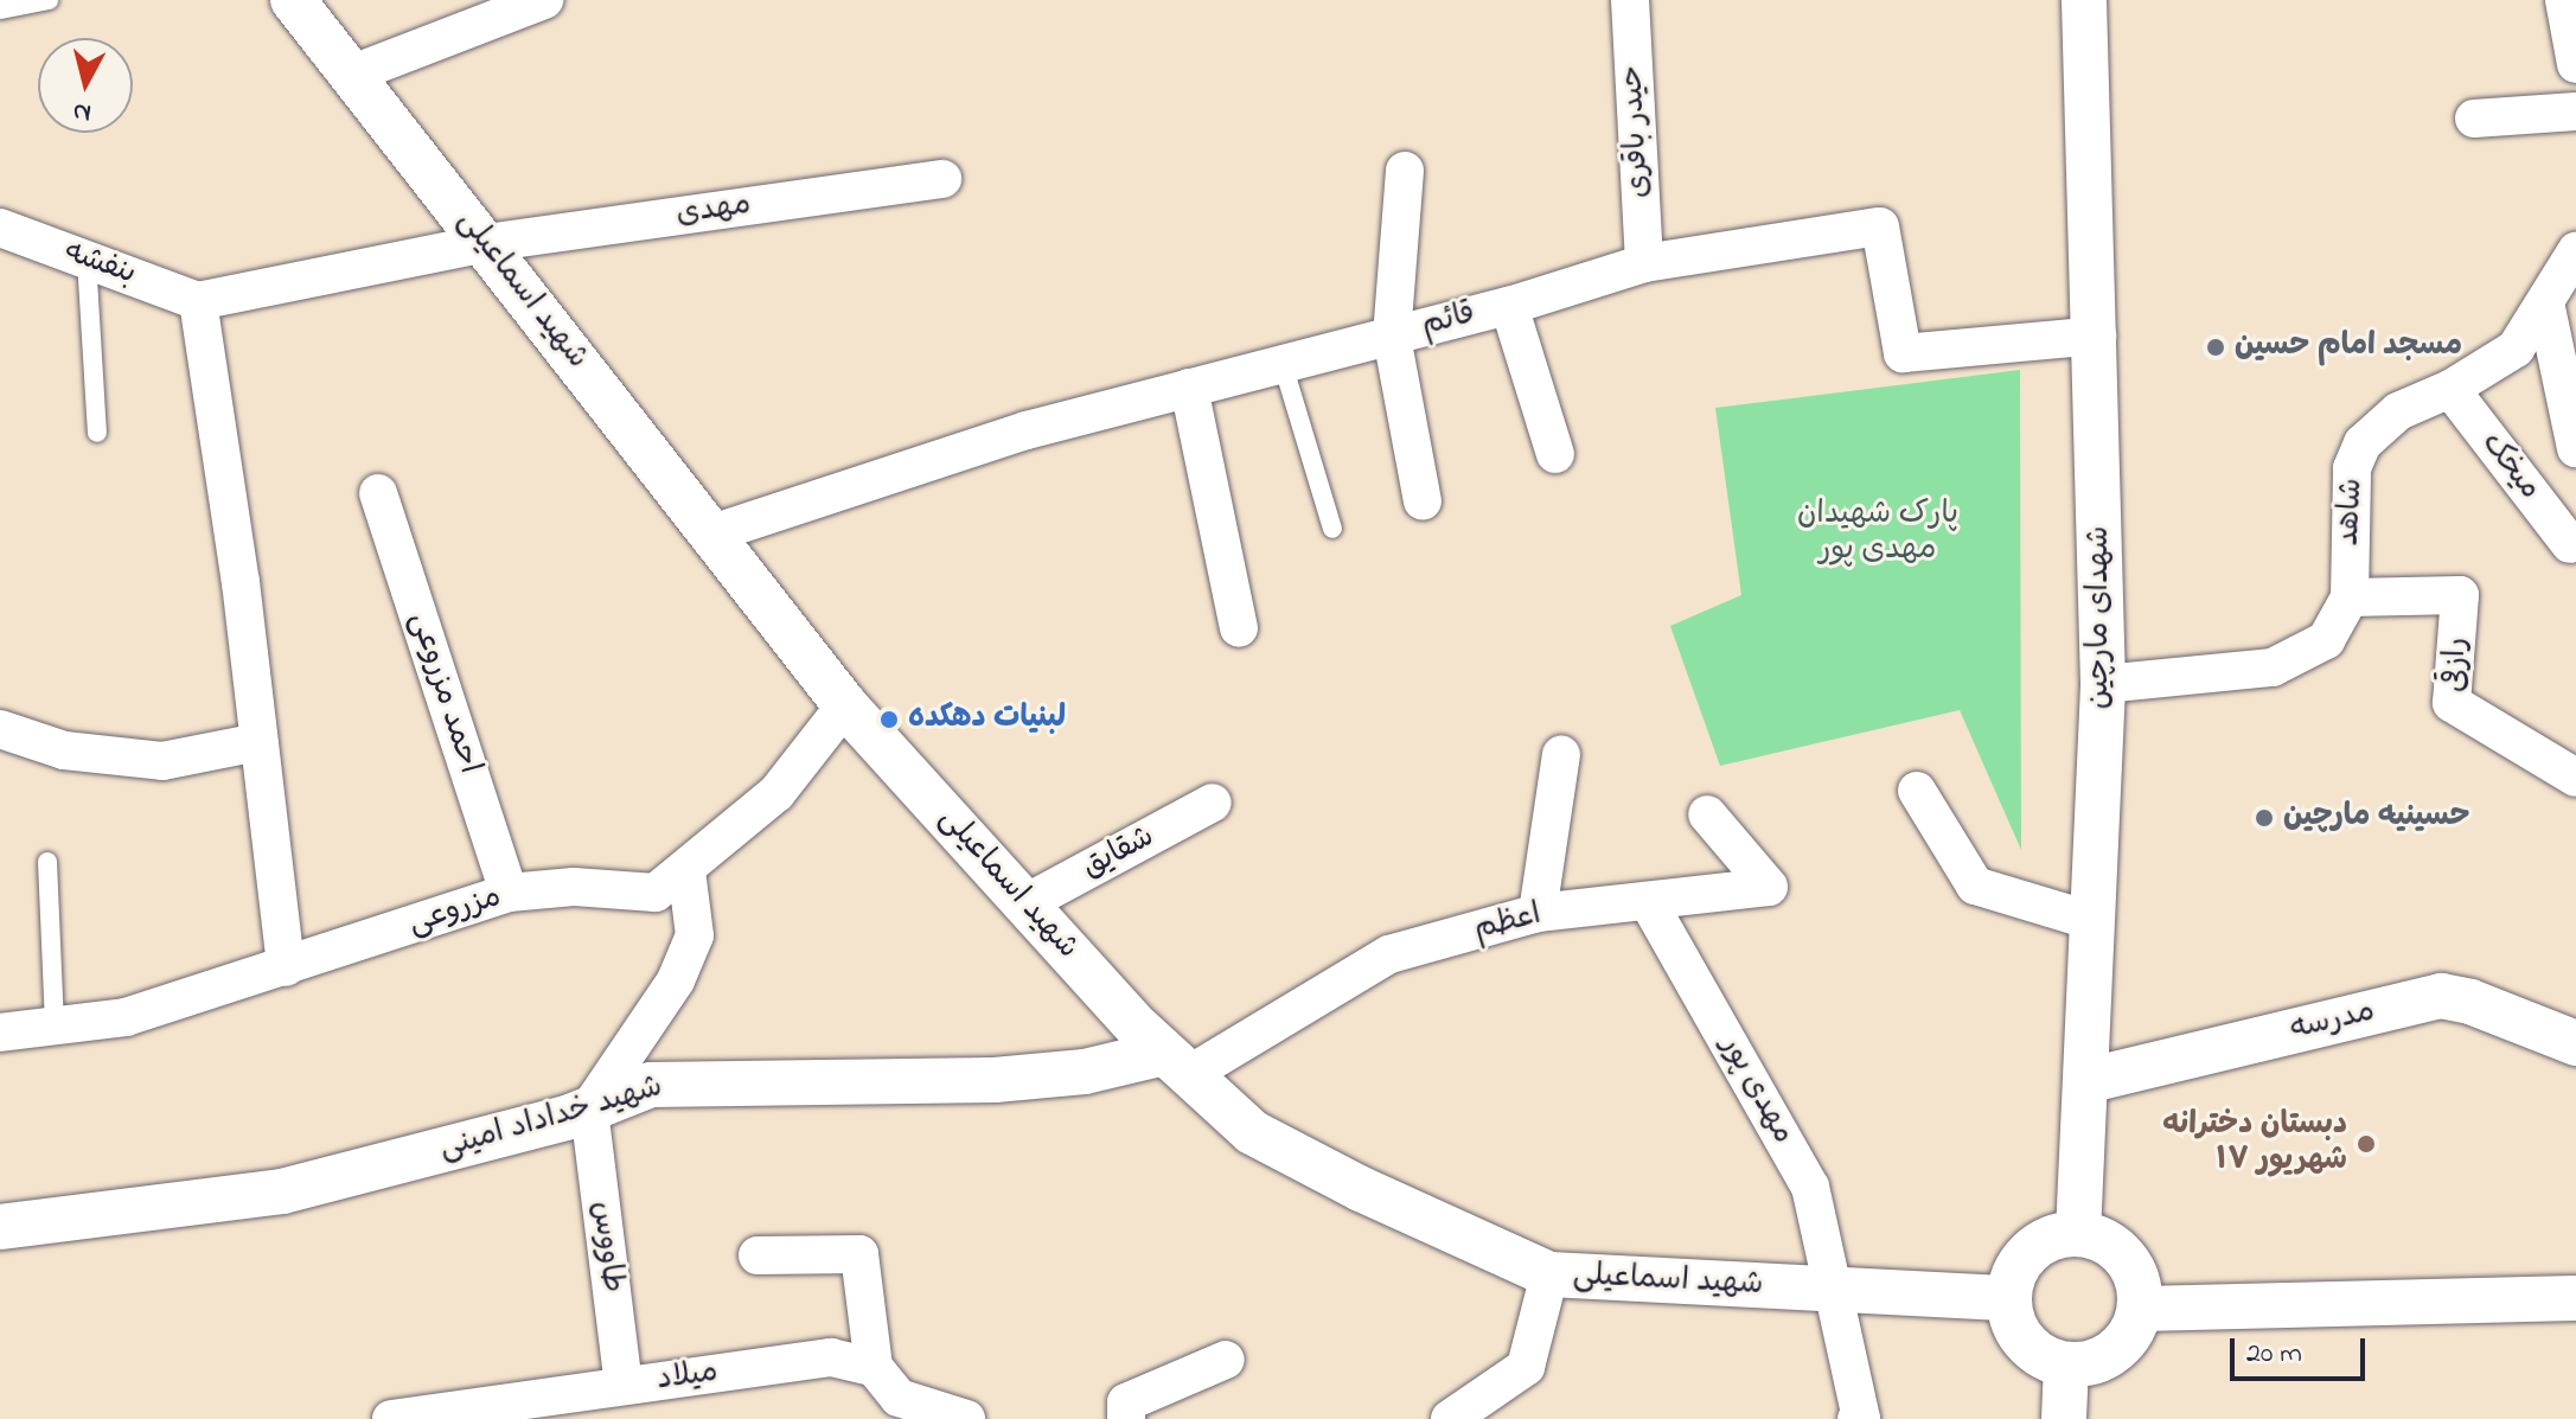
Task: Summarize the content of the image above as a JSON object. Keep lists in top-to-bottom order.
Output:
{
  "streets": {
    "street": [
      "حیدر باقری",
      "مهدی",
      "بنفشه",
      "شهید اسماعیلی",
      "قائم",
      "میخک",
      "شاهد",
      "شهدای مارچین",
      "رازقی",
      "احمد مزروعی",
      "شقایق",
      "مزروعی",
      "اعظم",
      "مدرسه",
      "مهدی پور",
      "شهید خداداد امینی",
      "طاووس",
      "میلاد"
    ]
  },
  "crossings": [
    ["حیدر باقری", "قائم"],
    ["مهدی", "بنفشه"],
    ["مهدی", "شهید اسماعیلی"],
    ["شهید اسماعیلی", "قائم"],
    ["شهید اسماعیلی", "شهدای مارچین"],
    ["شهید اسماعیلی", "شقایق"],
    ["شهید اسماعیلی", "مزروعی"],
    ["شهید اسماعیلی", "اعظم"],
    ["شهید اسماعیلی", "مهدی پور"],
    ["شهید اسماعیلی", "شهید خداداد امینی"],
    ["قائم", "شهدای مارچین"],
    ["میخک", "شاهد"],
    ["شاهد", "شهدای مارچین"],
    ["شاهد", "رازقی"],
    ["شهدای مارچین", "مدرسه"],
    ["احمد مزروعی", "مزروعی"],
    ["اعظم", "مهدی پور"],
    ["اعظم", "شهید خداداد امینی"],
    ["شهید خداداد امینی", "طاووس"],
    ["طاووس", "میلاد"]
  ],
  "parks": ["پارک شهیدان مهدی پور"],
  "places": [
    "مسجد امام حسین",
    "لبنیات دهکده",
    "حسینیه مارچین",
    "دبستان دخترانه ۱۷ شهریور"
  ],
  "scale_bar": "20 m",
  "north": "bottom"
}
